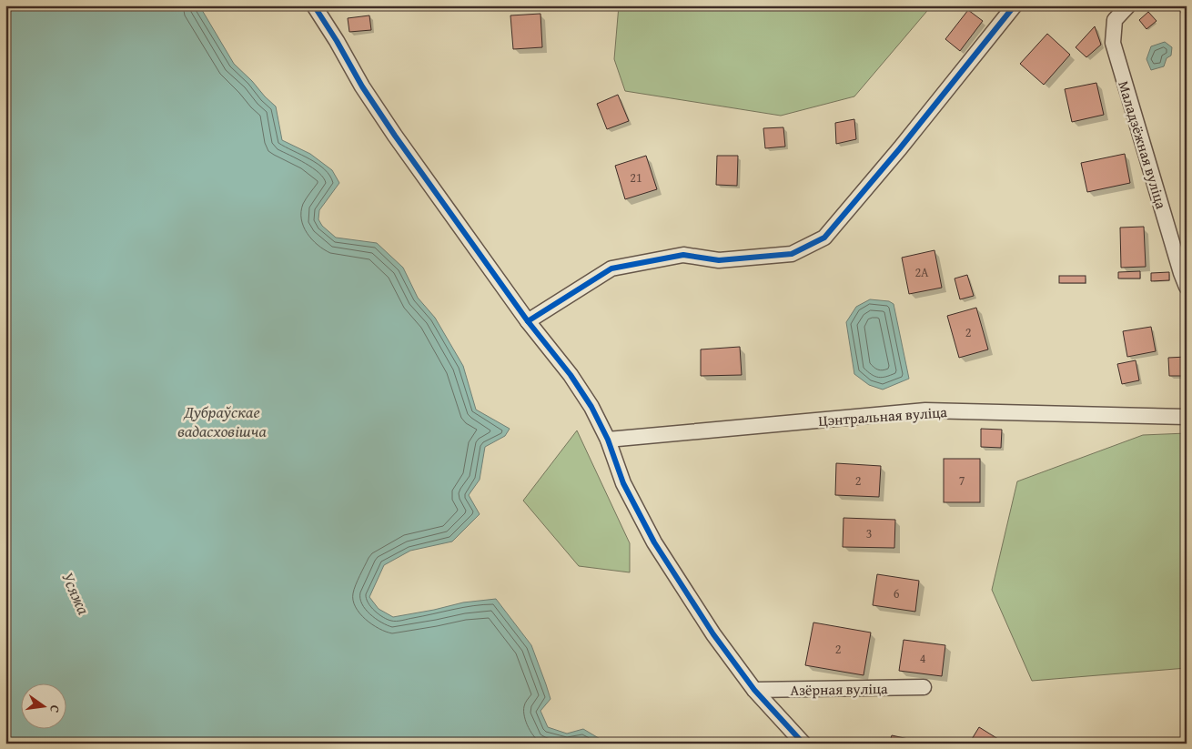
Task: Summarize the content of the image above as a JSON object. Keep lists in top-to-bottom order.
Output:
{
  "streets": {
    "street": ["Маладзёжная вуліца", "Цэнтральная вуліца", "Азёрная вуліца"]
  },
  "water": ["Дубраўскае вадасховішча", "Усяжа"],
  "house_numbers": [
    "21",
    "2А",
    "2",
    "2",
    "7",
    "3",
    "6",
    "2",
    "4"
  ],
  "north": "right"
}
